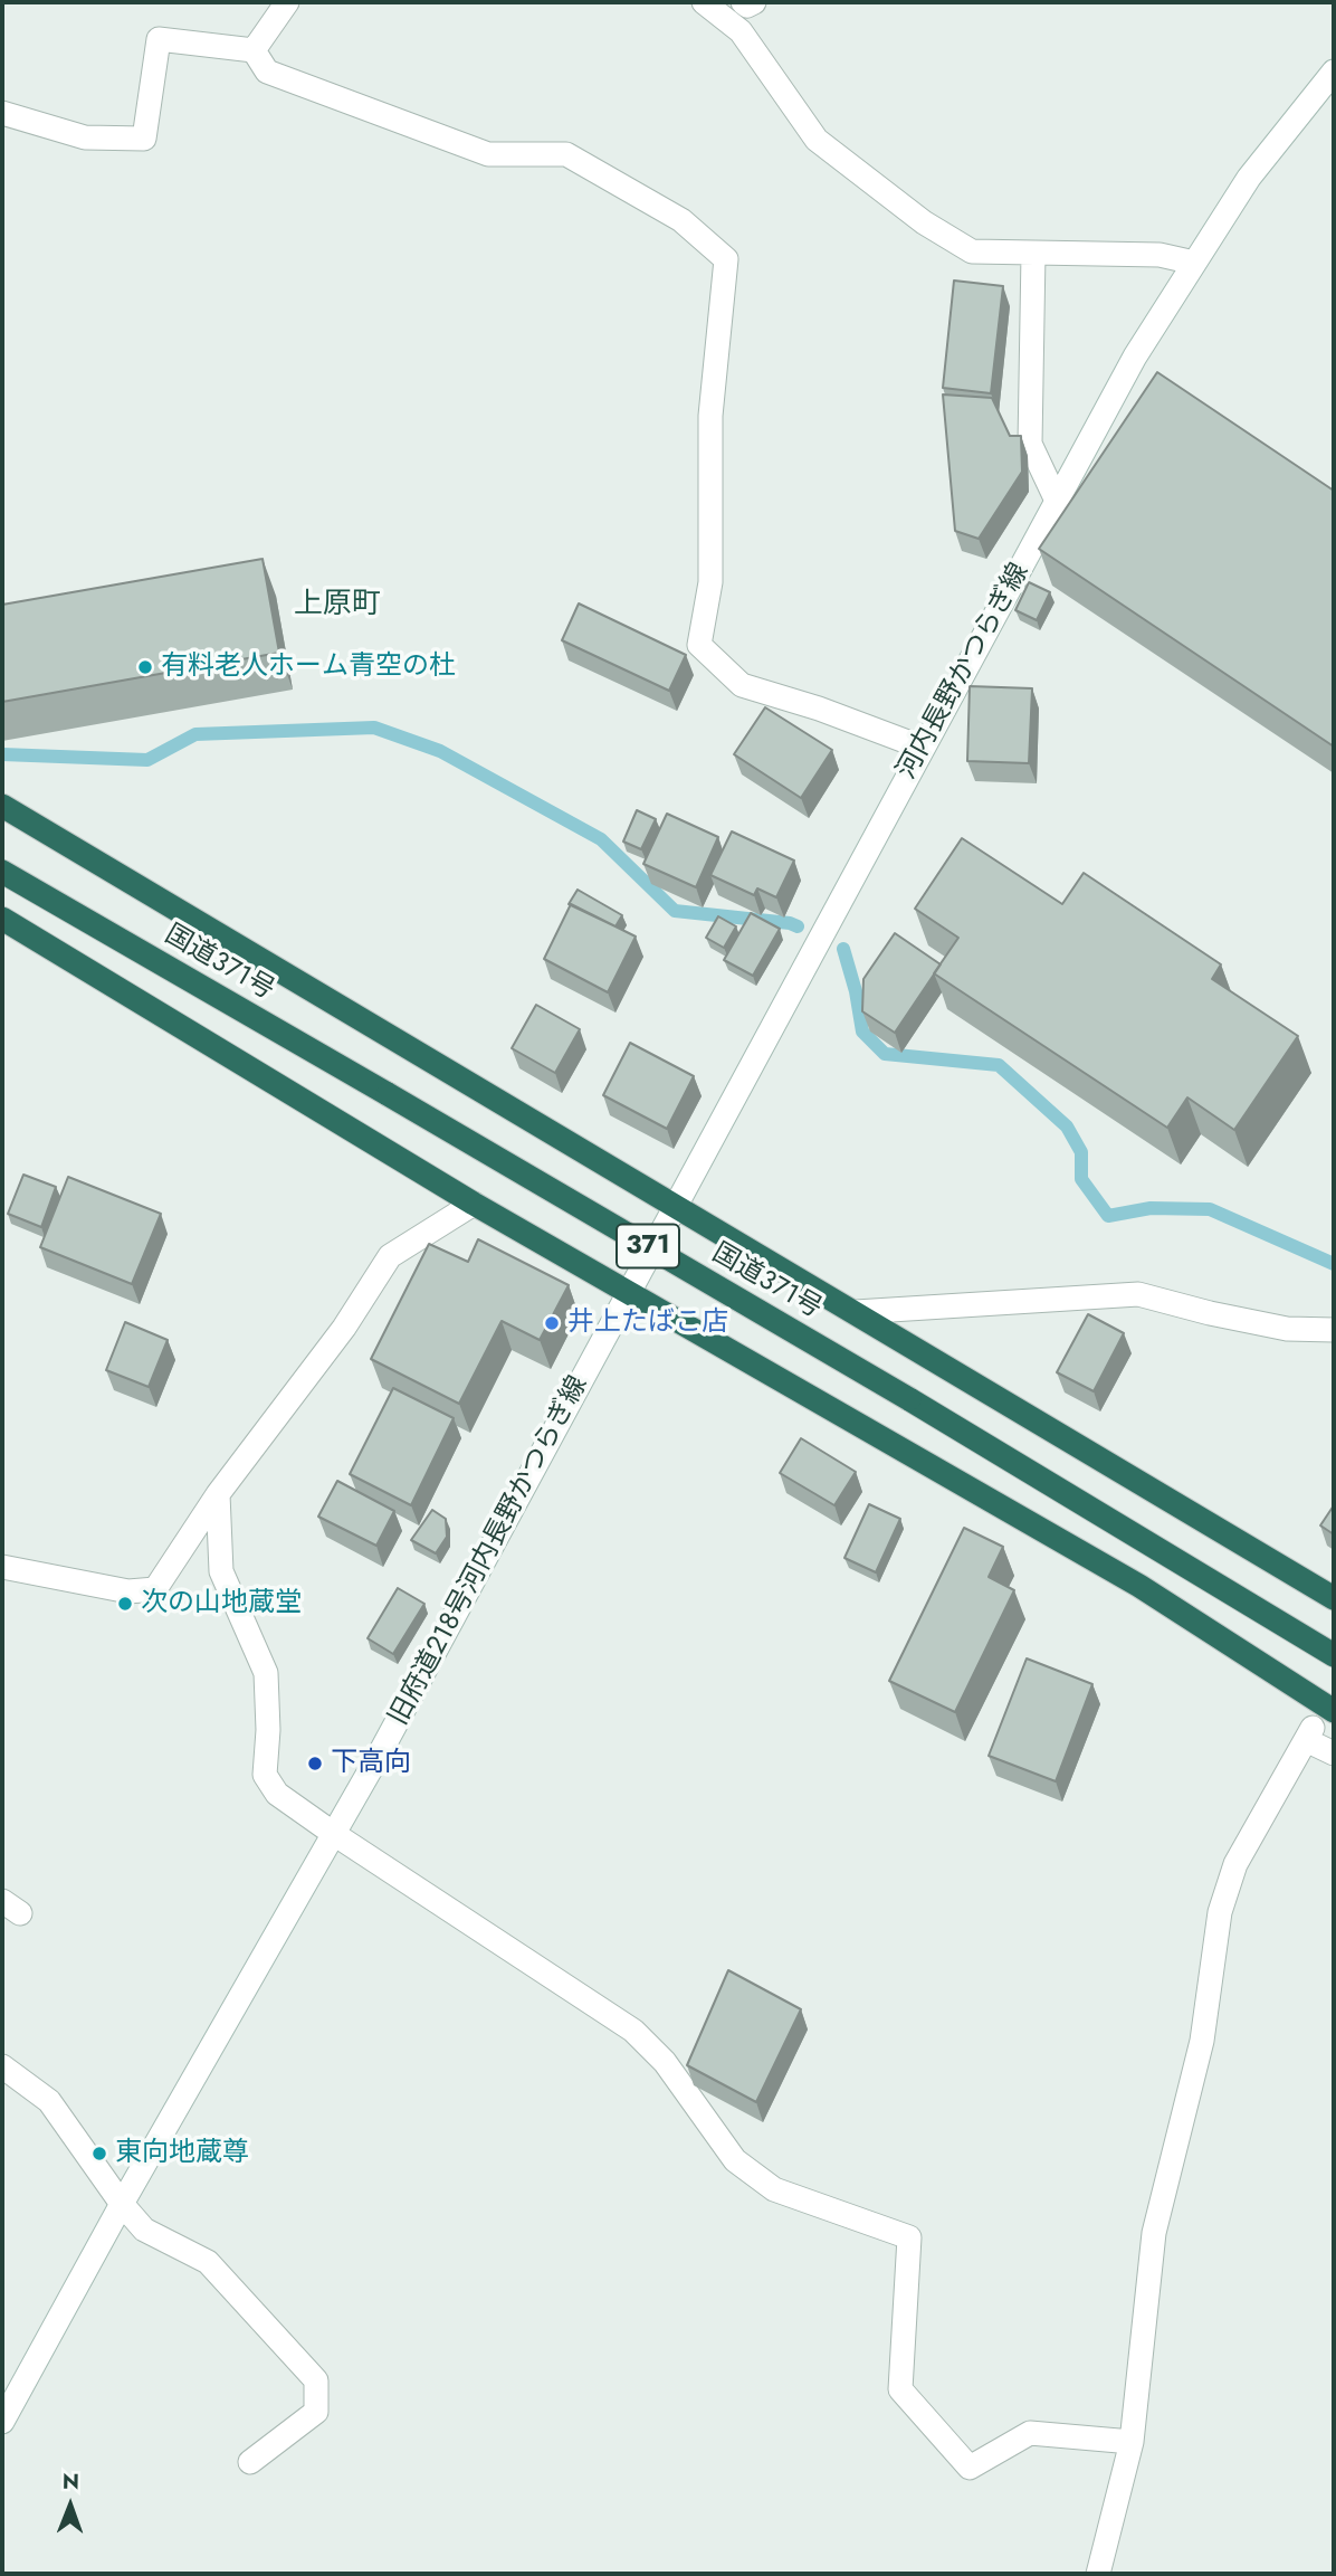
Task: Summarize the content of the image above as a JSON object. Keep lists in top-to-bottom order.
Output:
{
  "streets": {
    "highway": ["国道371号", "371"],
    "street": ["河内長野かつらぎ線", "旧府道218号河内長野かつらぎ線"]
  },
  "crossings": [
    ["河内長野かつらぎ線", "旧府道218号河内長野かつらぎ線"]
  ],
  "districts": ["上原町"],
  "places": [
    "有料老人ホーム青空の杜",
    "井上たばこ店",
    "次の山地蔵堂",
    "下高向",
    "東向地蔵尊"
  ],
  "north": "top"
}
